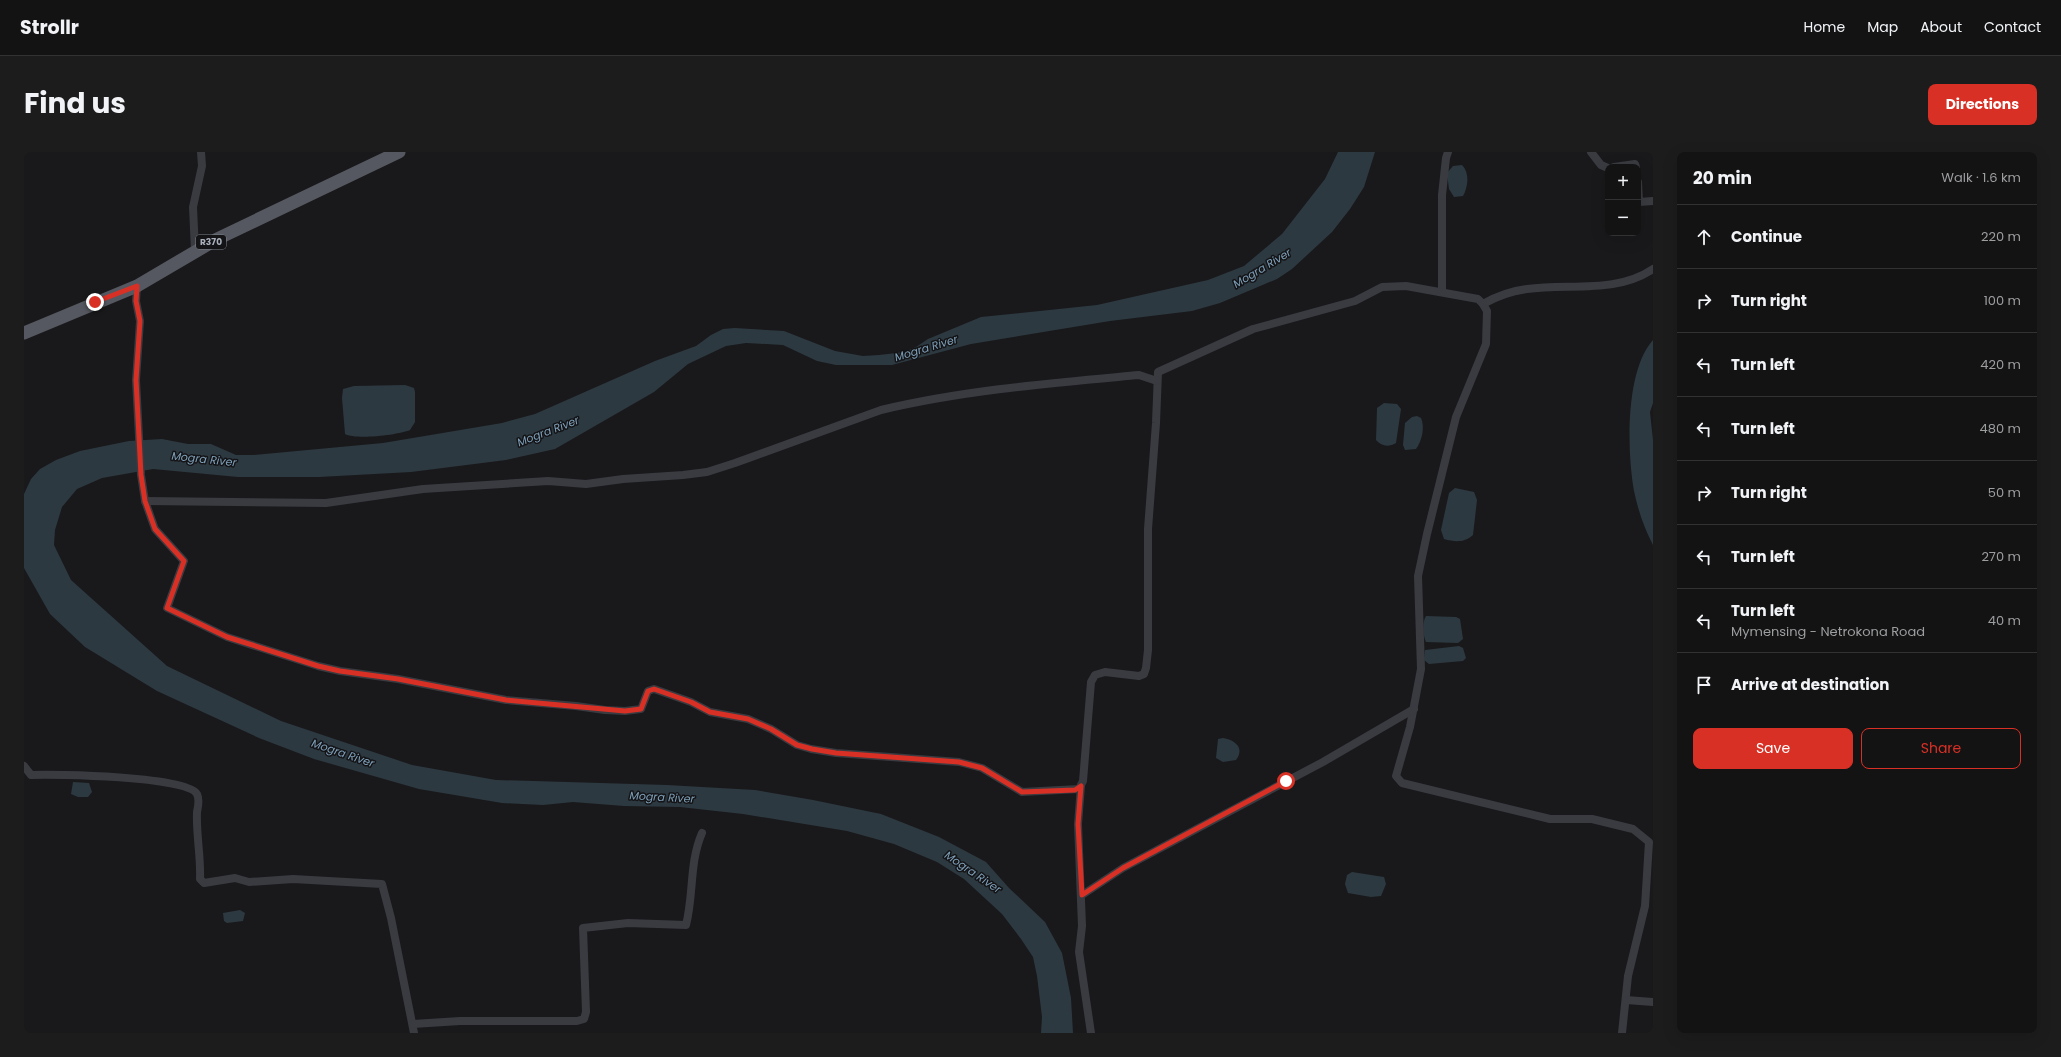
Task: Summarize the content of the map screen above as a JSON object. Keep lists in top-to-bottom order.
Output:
{
  "streets": {
    "main road": ["R370"]
  },
  "water": ["Mogra River"],
  "page": {
    "header": "Strollr",
    "nav": [
      "Home",
      "Map",
      "About",
      "Contact"
    ],
    "title": "Find us",
    "buttons": [
      "Directions",
      ["Save", "Share"]
    ],
    "heading": ["20 min", "Walk · 1.6 km"],
    "map_buttons": ["+", "−"],
    "list": [
      ["Continue", "220 m"],
      ["Turn right", "100 m"],
      ["Turn left", "420 m"],
      ["Turn left", "480 m"],
      ["Turn right", "50 m"],
      ["Turn left", "270 m"],
      ["Turn left", "Mymensing - Netrokona Road", "40 m"],
      "Arrive at destination"
    ]
  }
}
